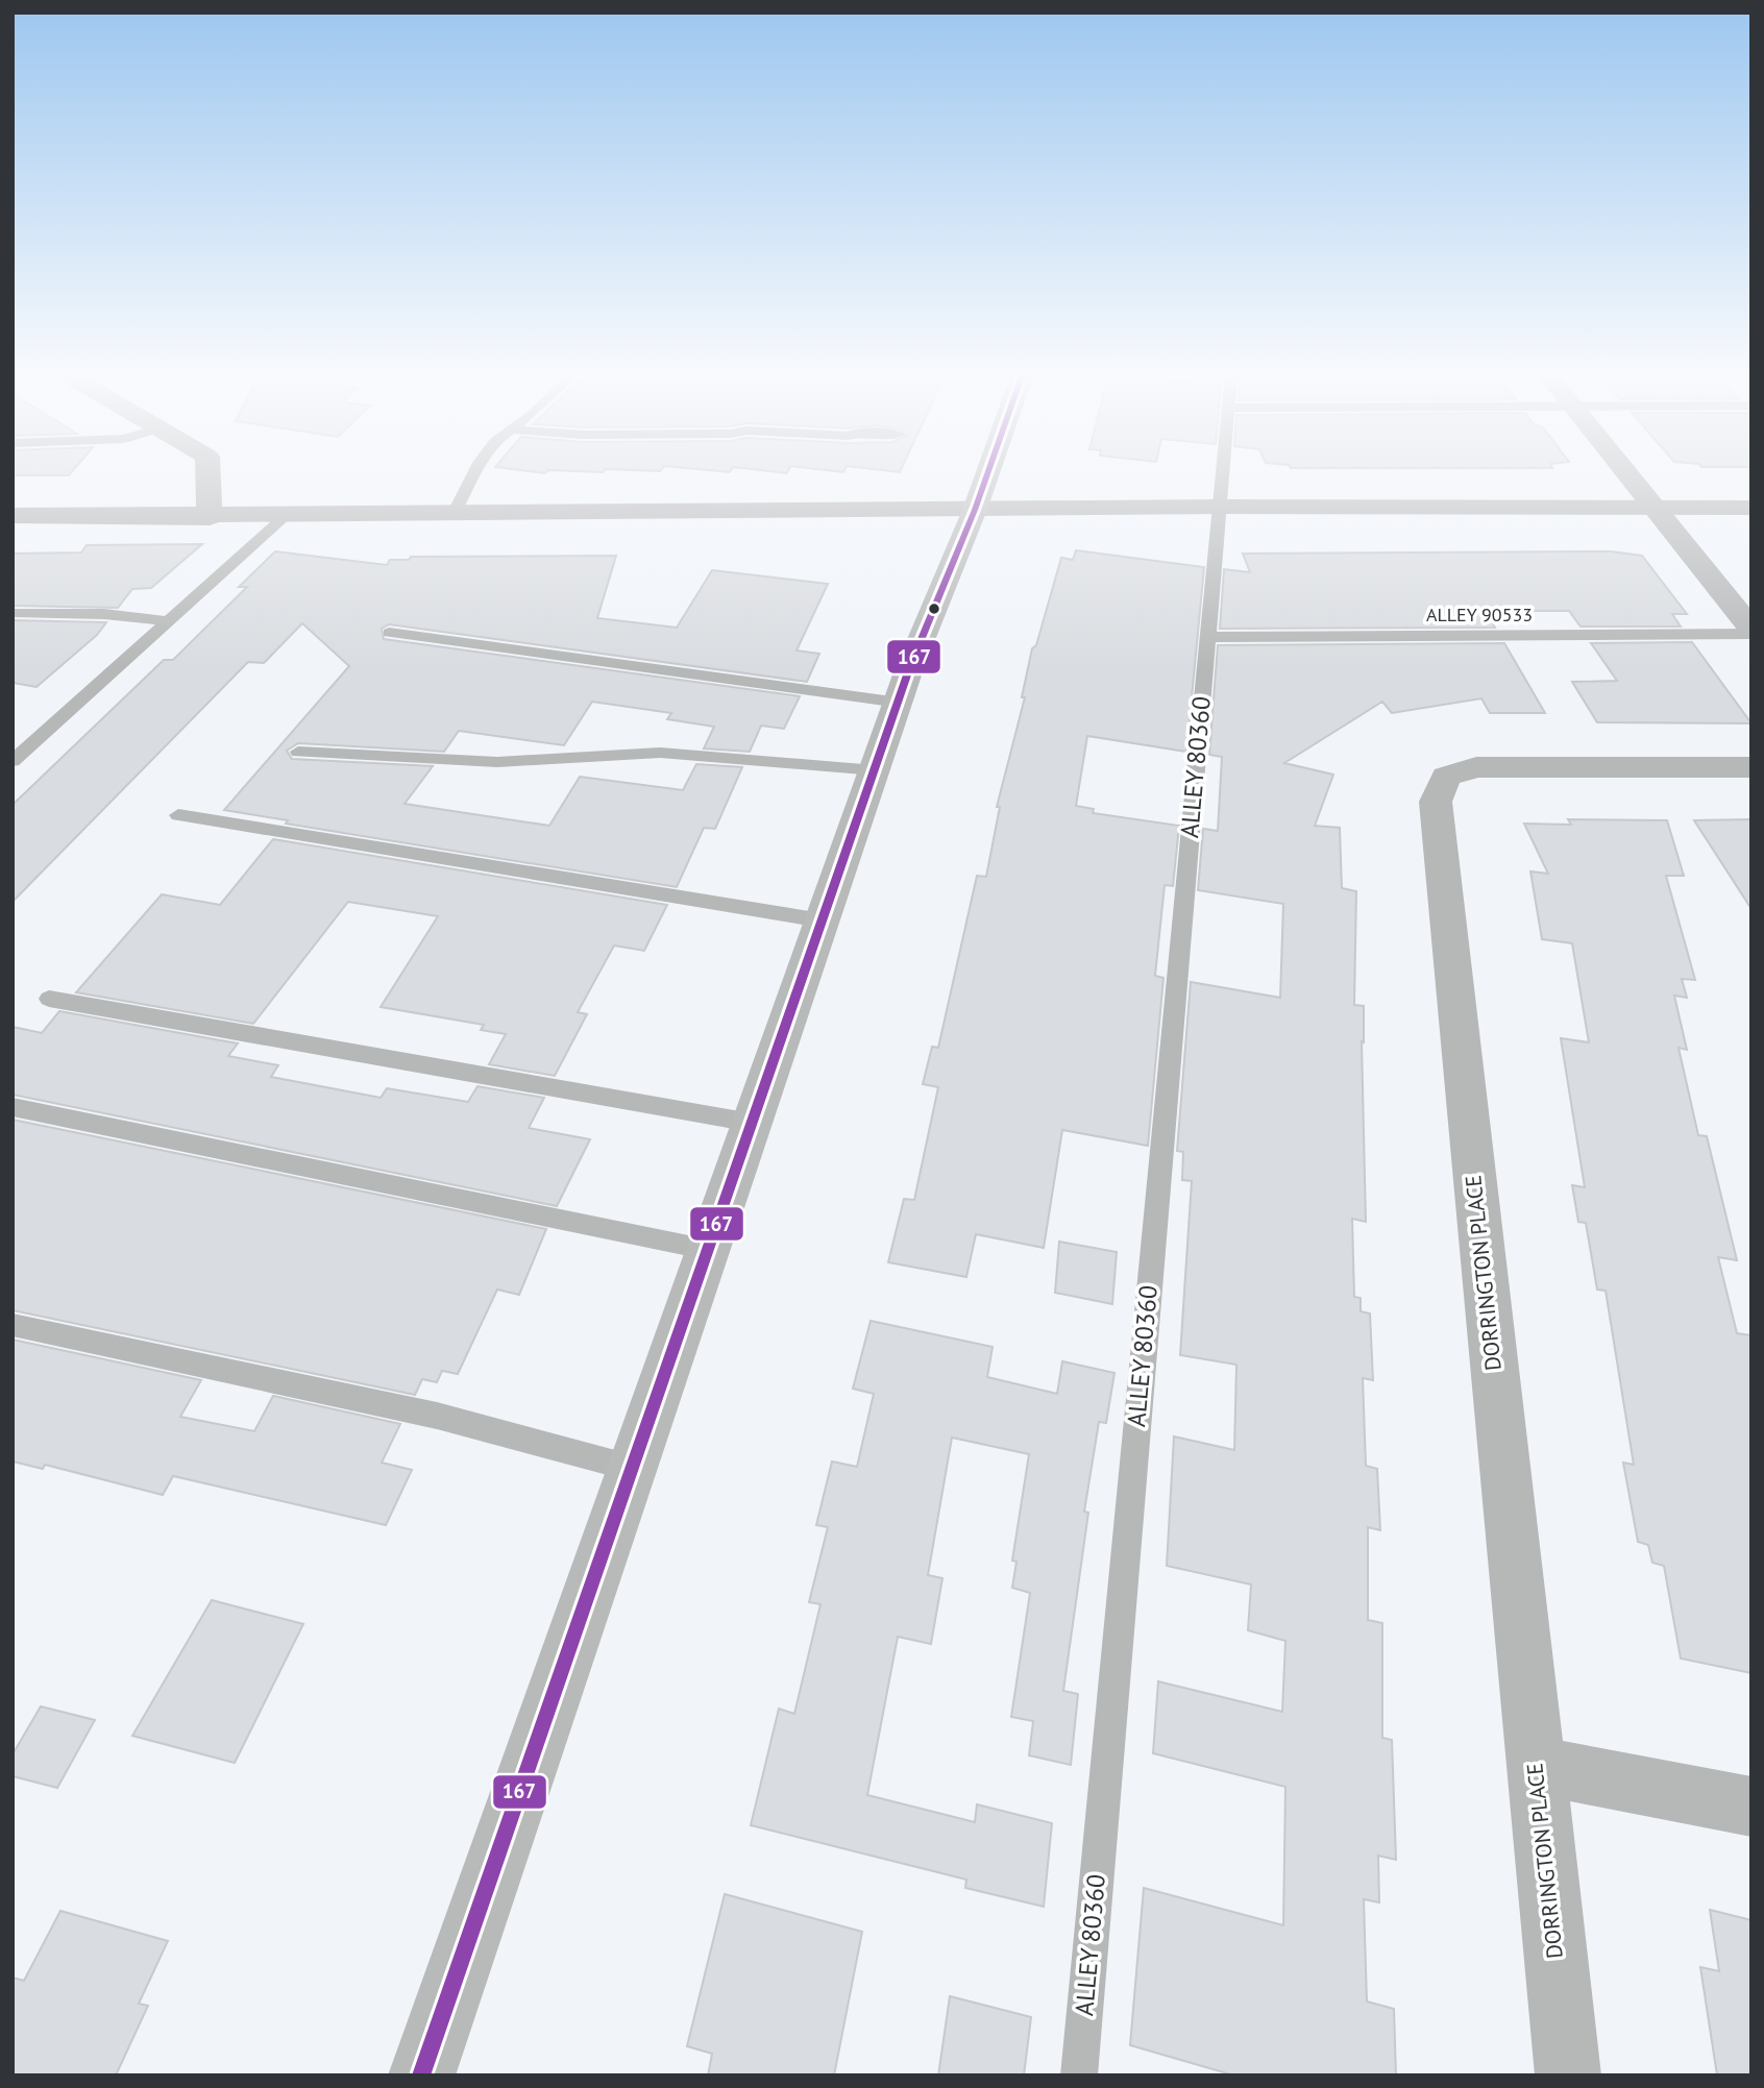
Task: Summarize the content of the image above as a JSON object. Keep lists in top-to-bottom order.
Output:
{
  "streets": {
    "street": ["DORRINGTON PLACE"],
    "lane": ["ALLEY 90533", "ALLEY 80360"]
  },
  "crossings": [
    ["ALLEY 90533", "ALLEY 80360"]
  ],
  "lines": ["transit line 167"]
}
